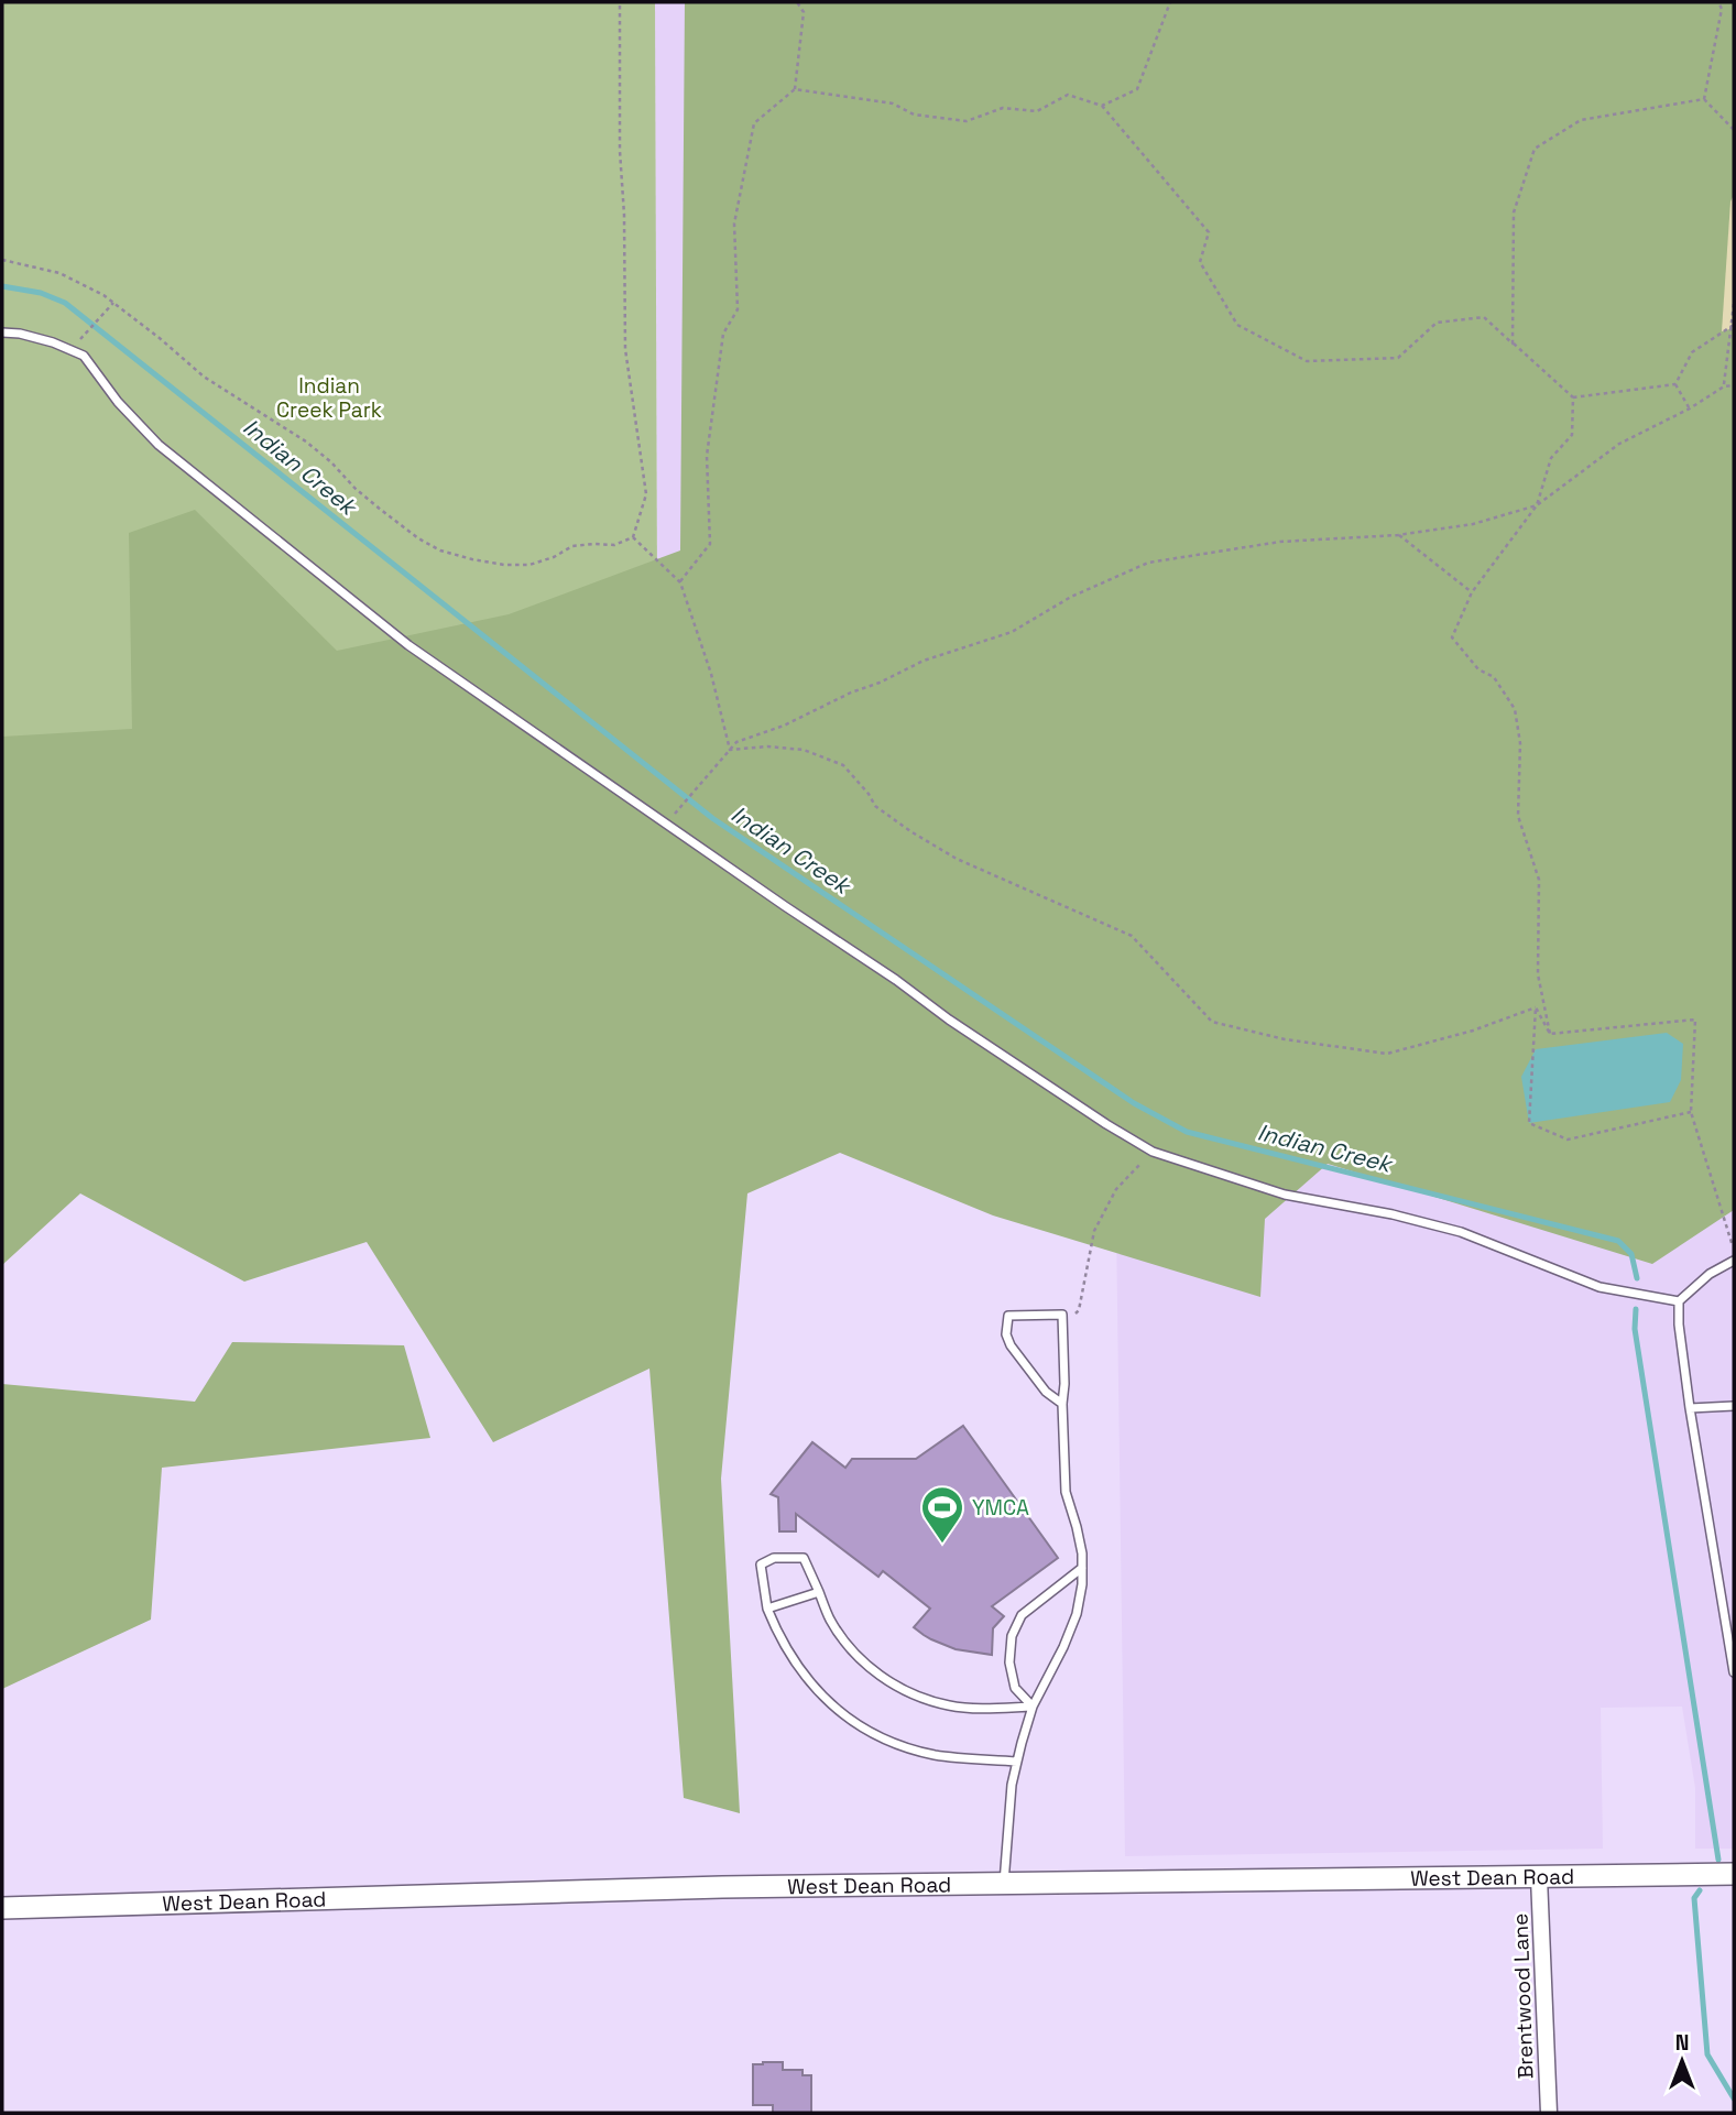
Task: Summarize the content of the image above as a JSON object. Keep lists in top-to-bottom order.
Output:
{
  "streets": {
    "street": ["West Dean Road", "Brentwood Lane"]
  },
  "crossings": [
    ["West Dean Road", "Brentwood Lane"]
  ],
  "water": ["Indian Creek"],
  "parks": ["Indian Creek Park"],
  "places": {
    "sports": ["YMCA"]
  },
  "north": "top"
}
